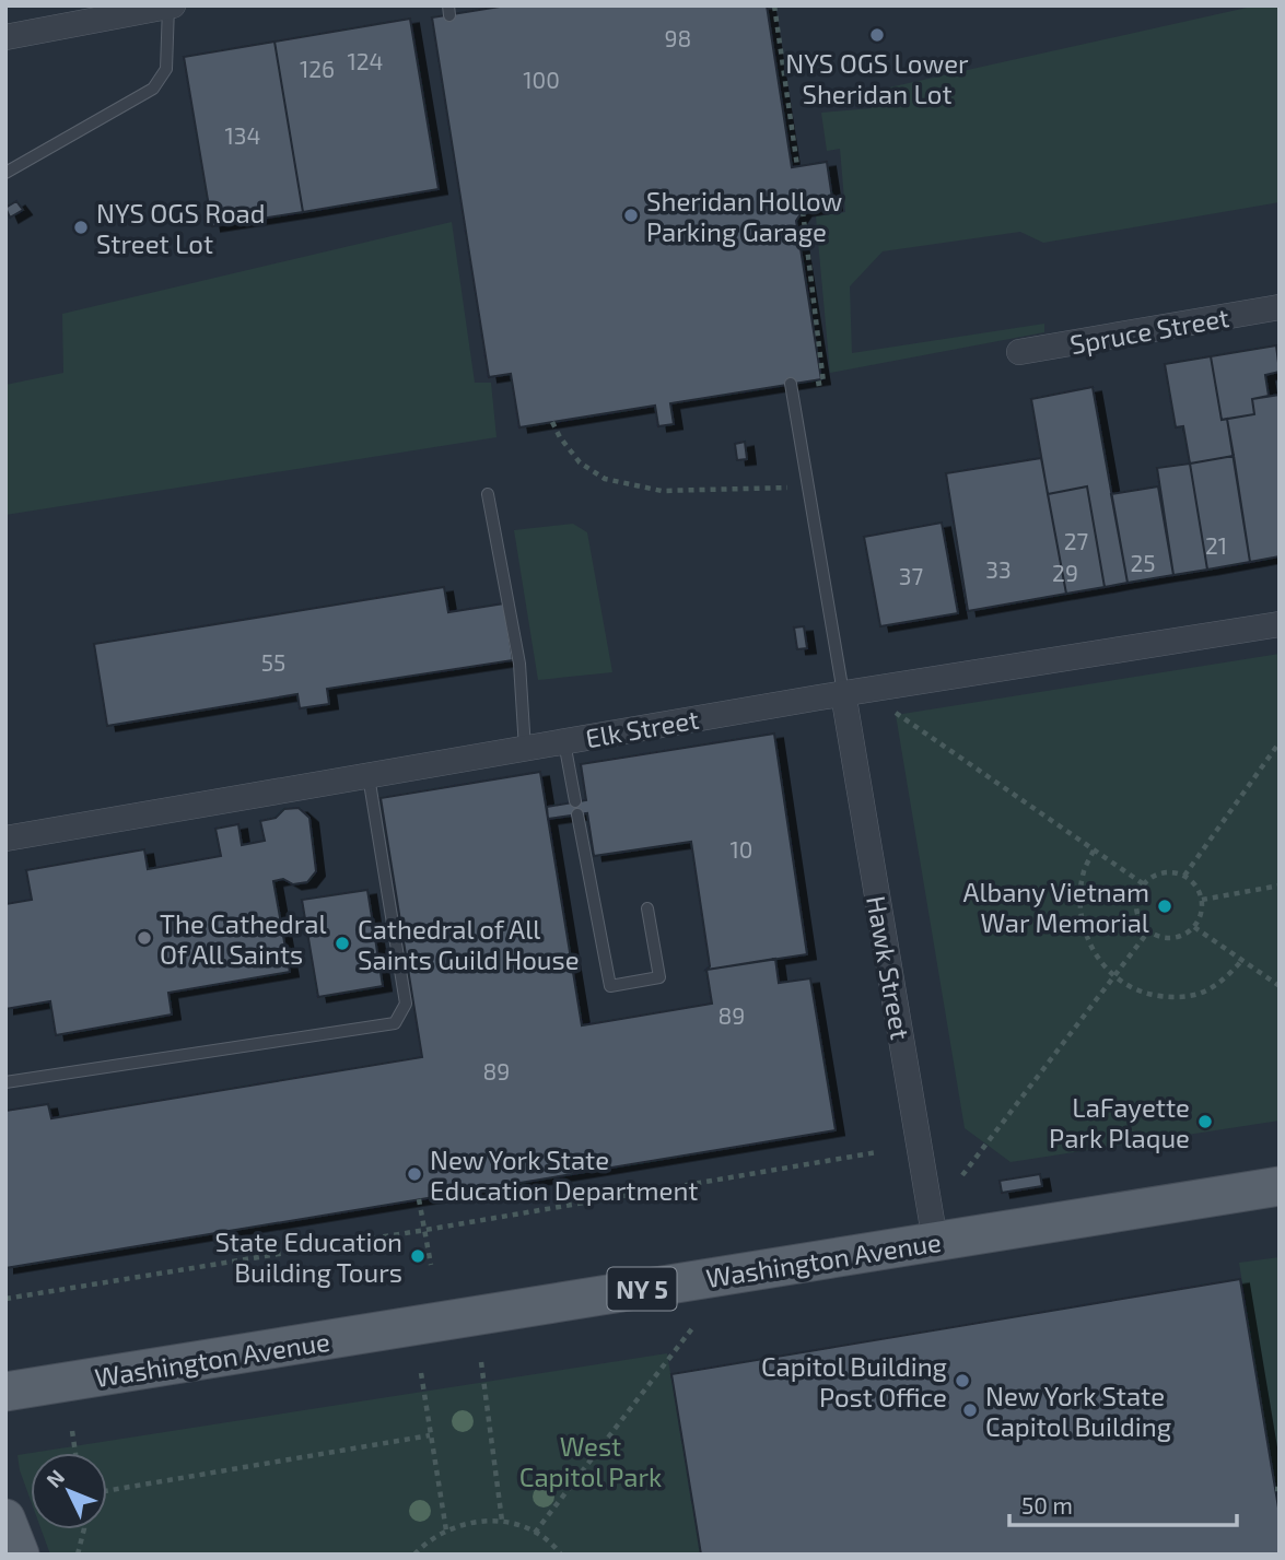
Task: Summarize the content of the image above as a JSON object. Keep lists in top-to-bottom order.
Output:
{
  "streets": {
    "main road": ["Washington Avenue", "NY 5"],
    "street": ["Spruce Street", "Elk Street", "Hawk Street"]
  },
  "crossings": [
    ["Elk Street", "Hawk Street"],
    ["Hawk Street", "Washington Avenue"]
  ],
  "parks": ["West Capitol Park"],
  "places": [
    "NYS OGS Lower Sheridan Lot",
    "Sheridan Hollow Parking Garage",
    "NYS OGS Road Street Lot",
    "Albany Vietnam War Memorial",
    "The Cathedral Of All Saints",
    "Cathedral of All Saints Guild House",
    "LaFayette Park Plaque",
    "New York State Education Department",
    "State Education Building Tours",
    "Capitol Building Post Office",
    "New York State Capitol Building"
  ],
  "house_numbers": [
    "98",
    "124",
    "126",
    "100",
    "134",
    "27",
    "21",
    "25",
    "33",
    "29",
    "37",
    "55",
    "10",
    "89",
    "89"
  ],
  "scale_bar": "50 m",
  "north": "top left"
}
